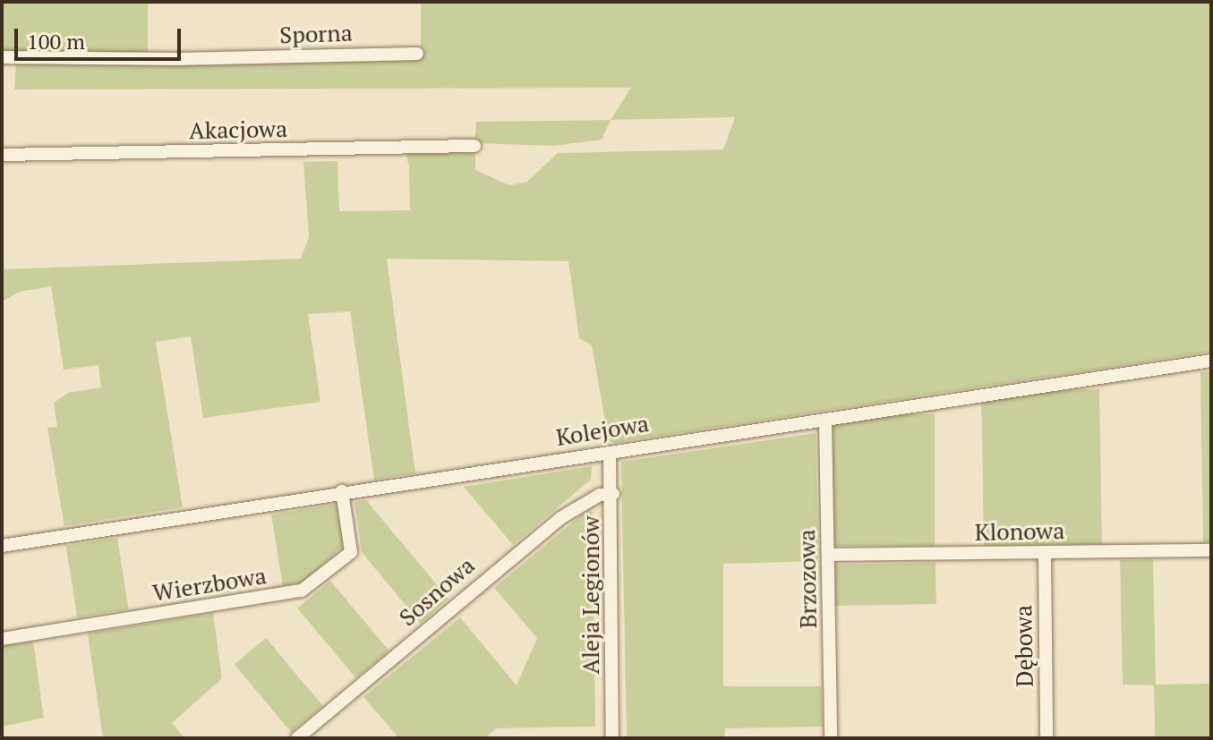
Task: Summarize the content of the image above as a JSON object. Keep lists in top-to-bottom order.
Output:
{
  "streets": {
    "street": [
      "Sporna",
      "Akacjowa",
      "Kolejowa",
      "Klonowa",
      "Brzozowa",
      "Wierzbowa",
      "Sosnowa",
      "Aleja Legionów",
      "Dębowa"
    ]
  },
  "crossings": [
    ["Kolejowa", "Brzozowa"],
    ["Kolejowa", "Wierzbowa"],
    ["Kolejowa", "Aleja Legionów"],
    ["Klonowa", "Brzozowa"],
    ["Klonowa", "Dębowa"],
    ["Sosnowa", "Aleja Legionów"]
  ],
  "scale_bar": "100 m"
}
